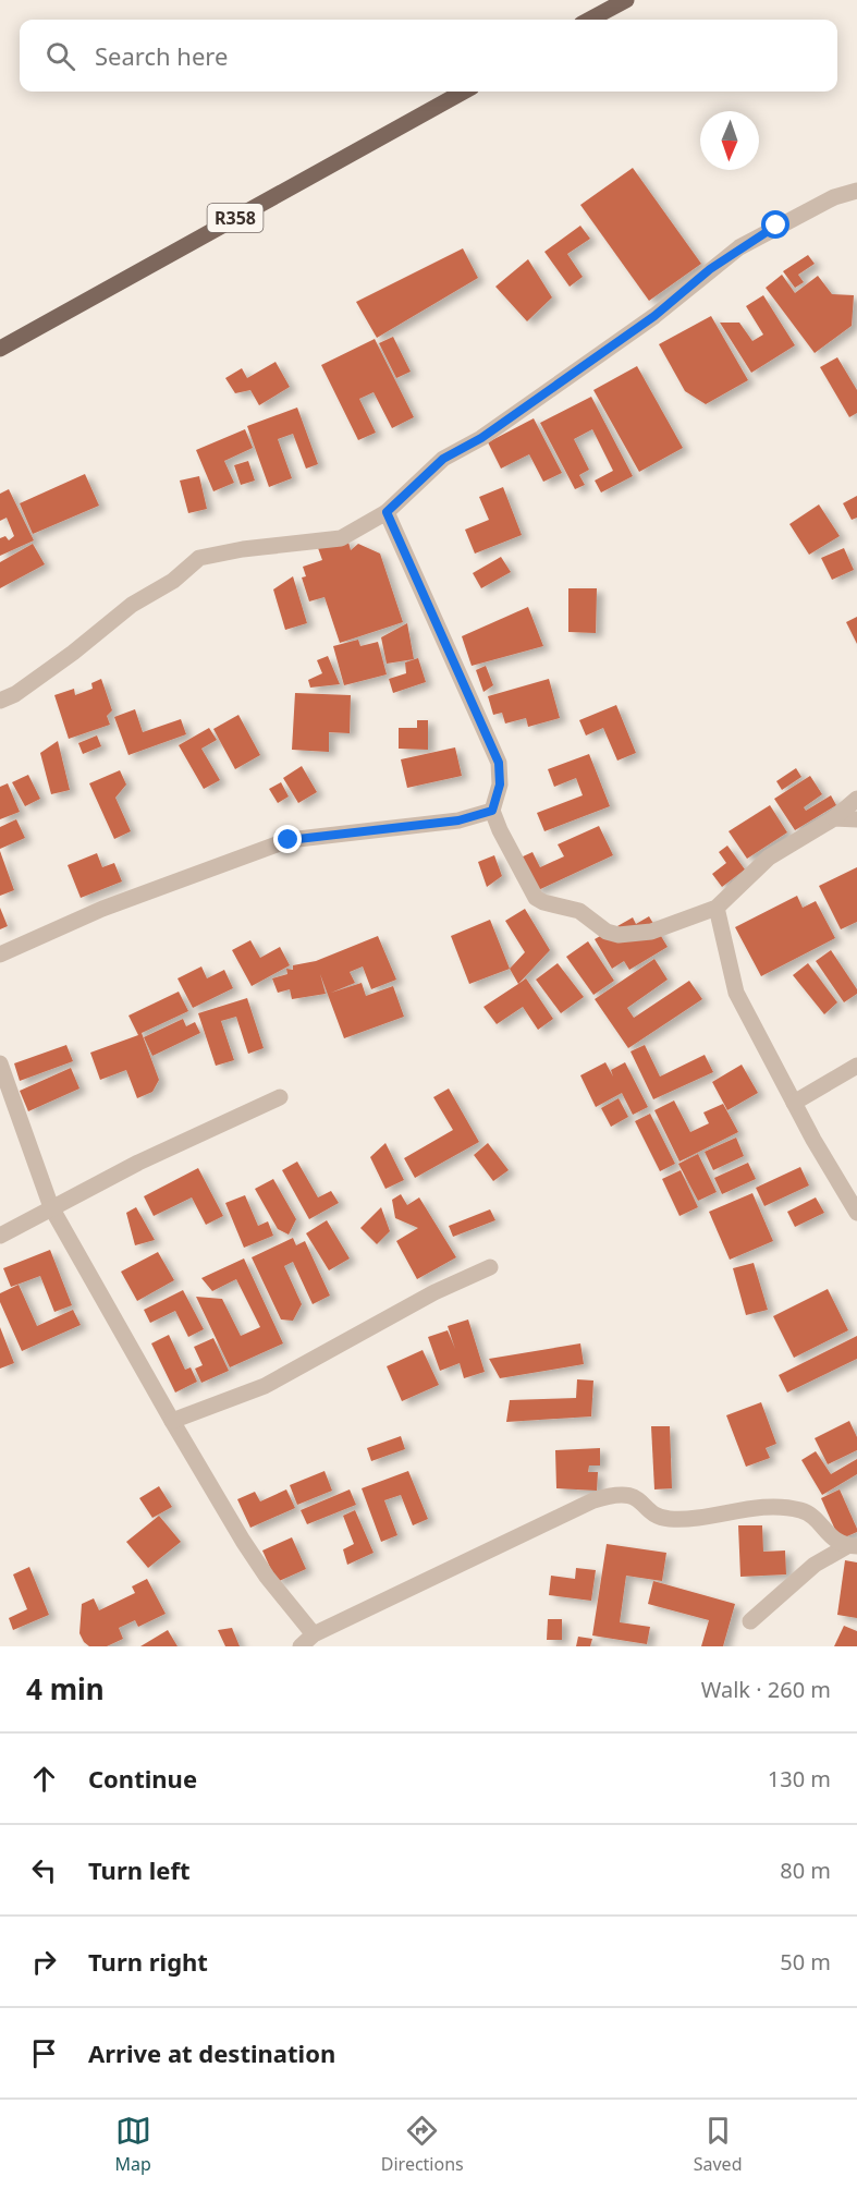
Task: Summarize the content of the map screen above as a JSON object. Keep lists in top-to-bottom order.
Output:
{
  "streets": {
    "main road": ["R358"]
  },
  "north": "bottom",
  "page": {
    "search": "Search here",
    "heading": ["4 min", "Walk · 260 m"],
    "list": [
      ["Continue", "130 m"],
      ["Turn left", "80 m"],
      ["Turn right", "50 m"],
      "Arrive at destination"
    ],
    "nav": ["Map", "Directions", "Saved"]
  }
}
